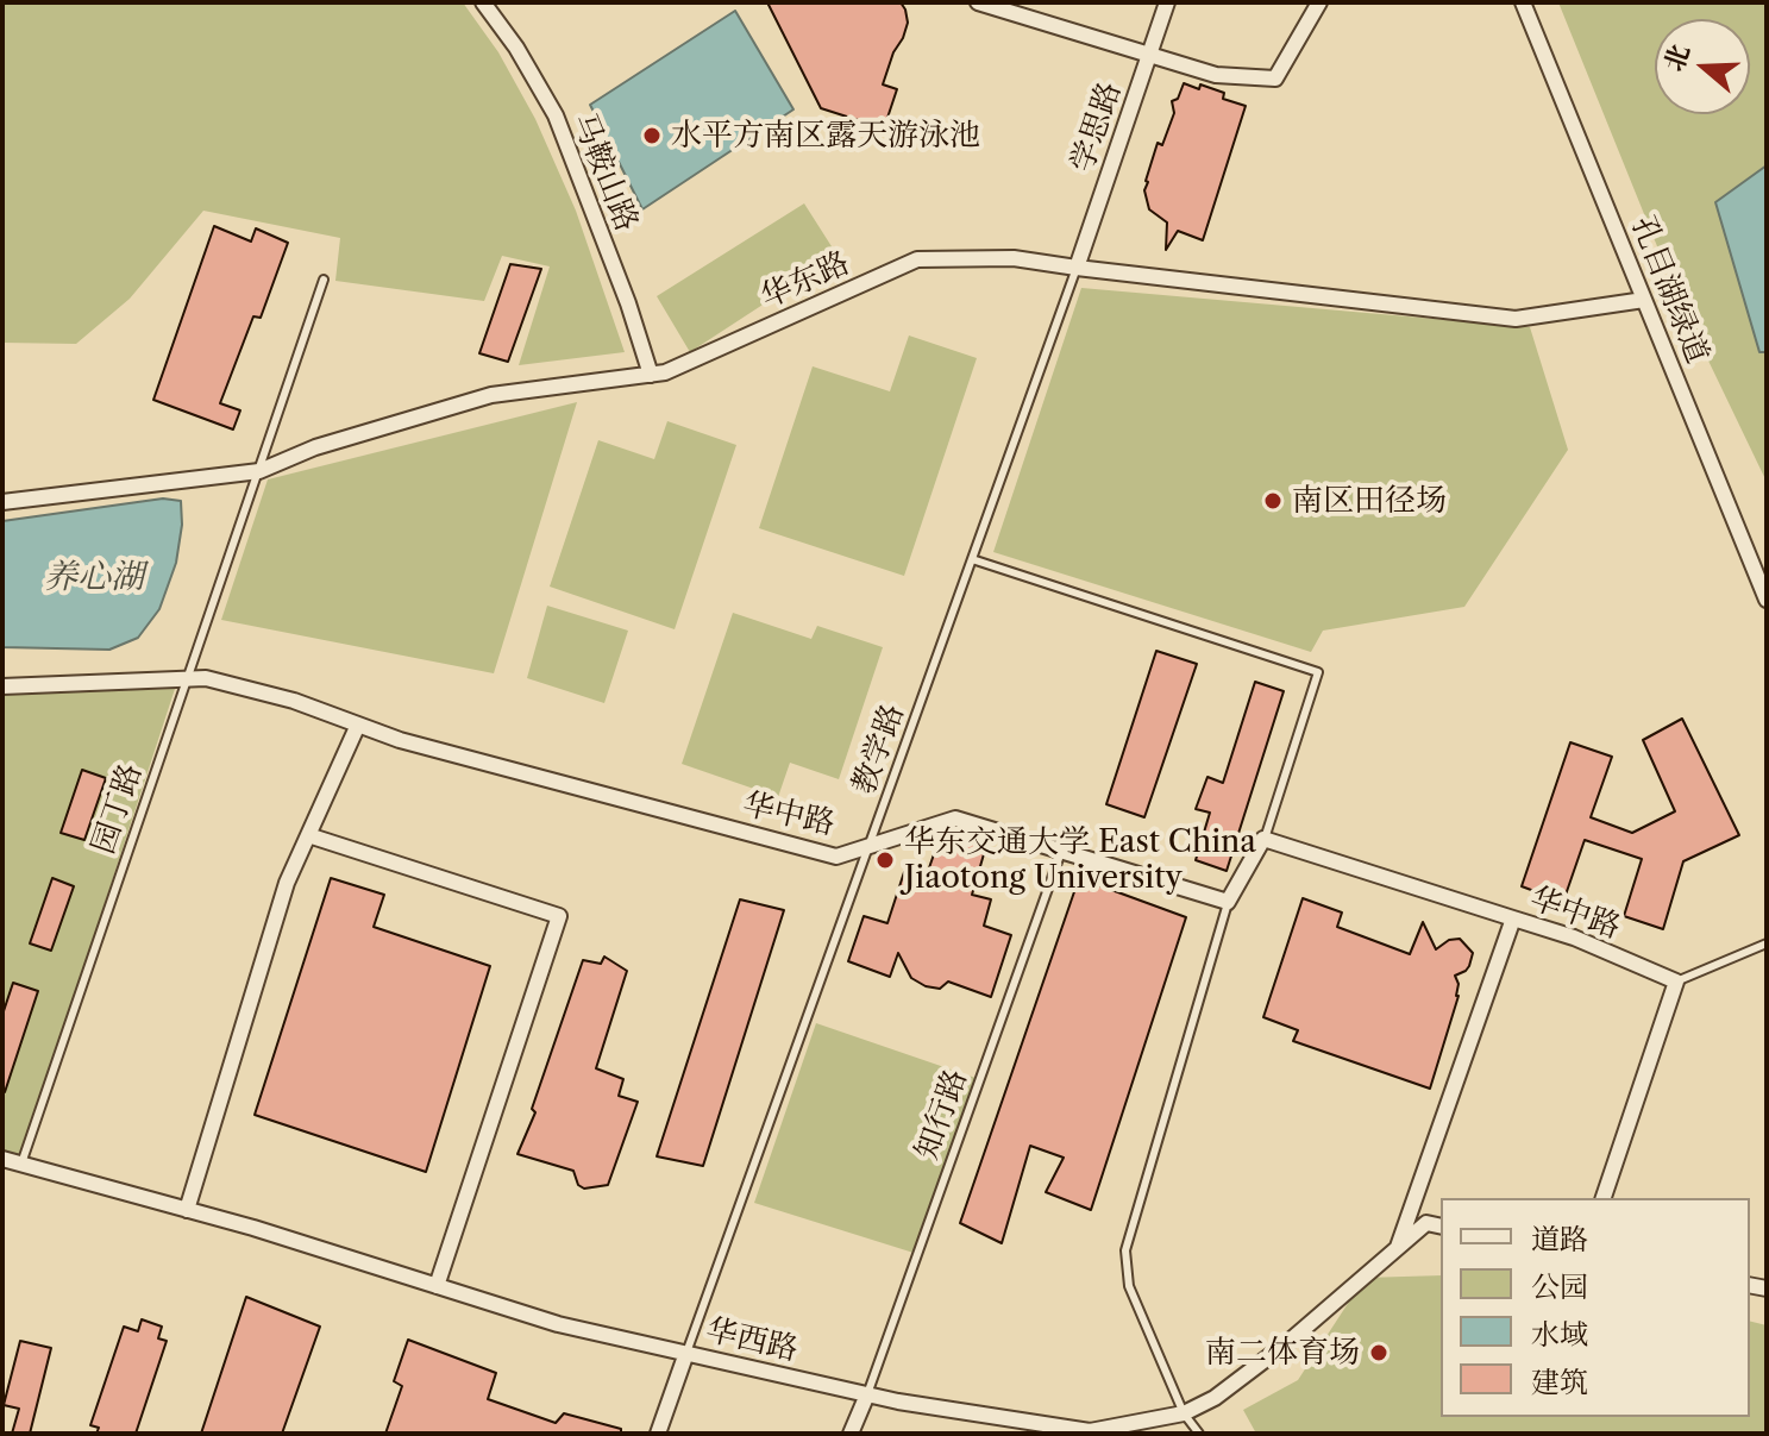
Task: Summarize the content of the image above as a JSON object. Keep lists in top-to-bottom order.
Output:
{
  "streets": {
    "street": [
      "学思路",
      "马鞍山路",
      "华东路",
      "孔目湖绿道",
      "华中路",
      "华西路"
    ],
    "lane": ["教学路", "园丁路", "知行路"]
  },
  "crossings": [
    ["学思路", "华东路"],
    ["学思路", "教学路"],
    ["马鞍山路", "华东路"],
    ["华东路", "孔目湖绿道"],
    ["华东路", "教学路"],
    ["华东路", "园丁路"],
    ["教学路", "华中路"],
    ["教学路", "华西路"],
    ["园丁路", "华中路"],
    ["园丁路", "华西路"],
    ["华中路", "知行路"],
    ["知行路", "华西路"]
  ],
  "water": ["养心湖"],
  "places": [
    "水平方南区露天游泳池",
    "南区田径场",
    "华东交通大学 East China Jiaotong University",
    "南二体育场"
  ],
  "legend": [
    "道路",
    "公园",
    "水域",
    "建筑"
  ],
  "north": "left"
}
